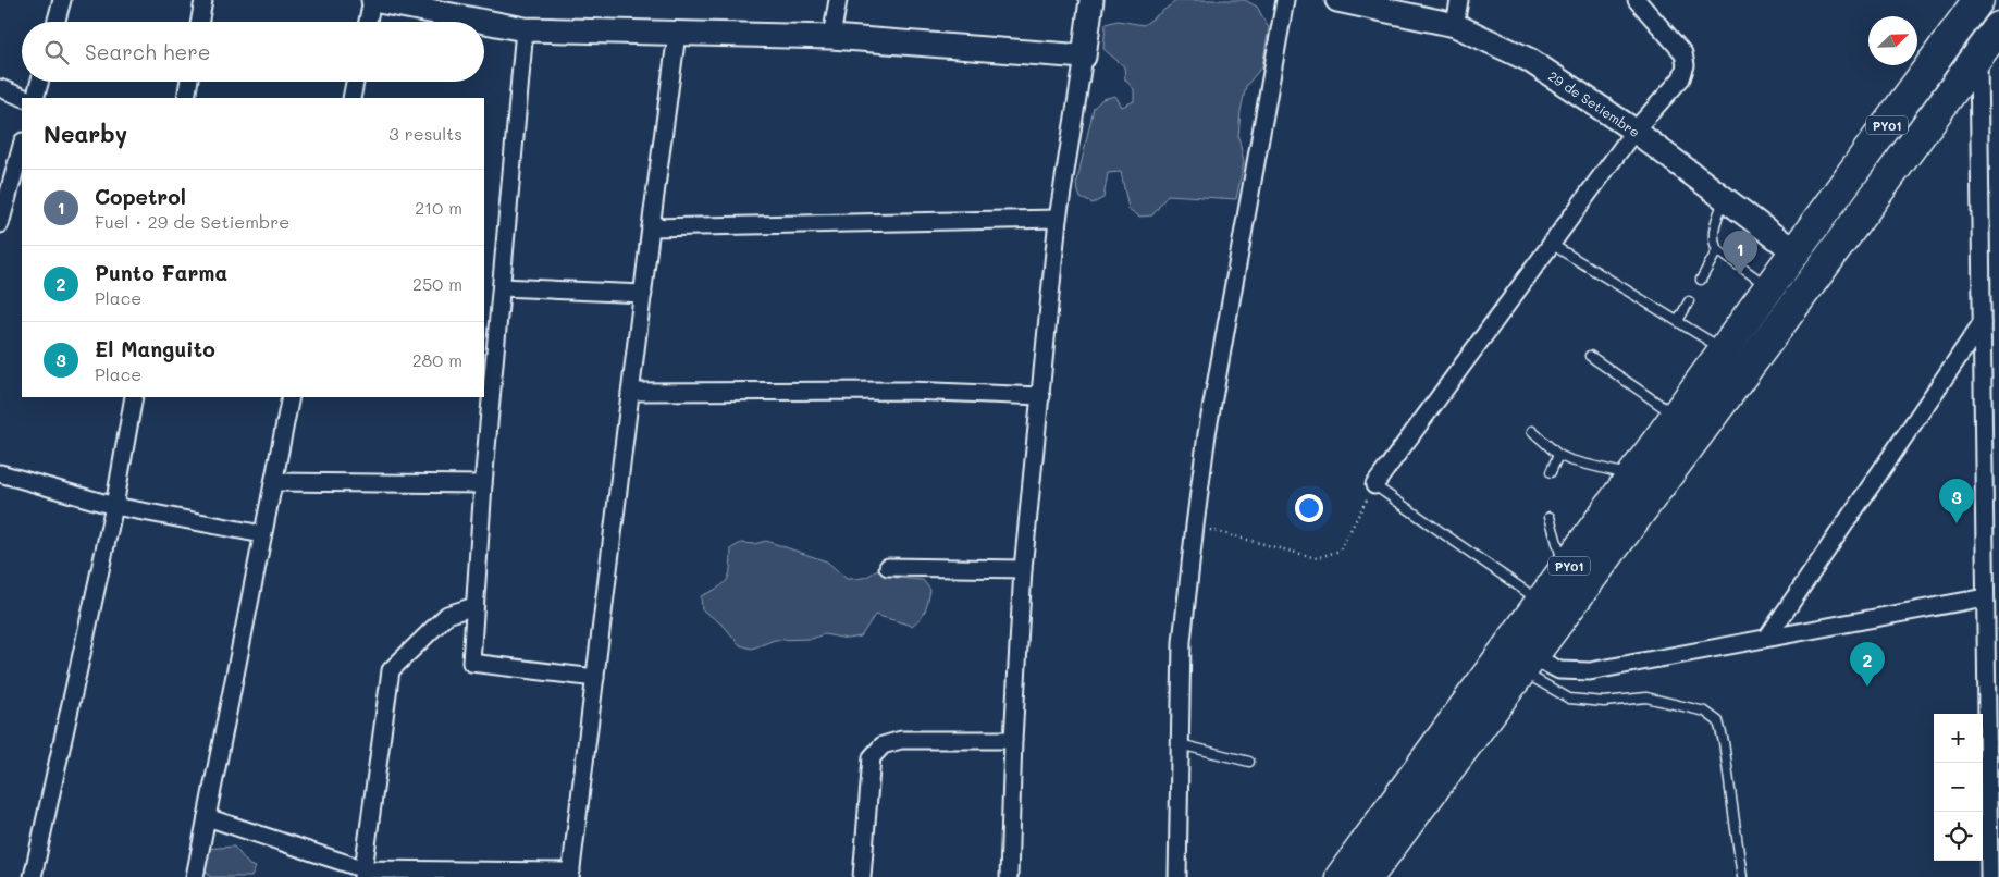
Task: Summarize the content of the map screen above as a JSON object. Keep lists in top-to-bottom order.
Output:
{
  "streets": {
    "highway": ["PY01"],
    "street": ["29 de Setiembre"]
  },
  "crossings": [
    ["29 de Setiembre", "PY01"]
  ],
  "north": "top right",
  "page": {
    "search": "Search here",
    "heading": ["Nearby", "3 results"],
    "list": [
      {
        "mark": "1",
        "name": "Copetrol",
        "note": "Fuel · 29 de Setiembre",
        "value": "210 m"
      },
      {
        "mark": "2",
        "name": "Punto Farma",
        "note": "Place",
        "value": "250 m"
      },
      {
        "mark": "3",
        "name": "El Manguito",
        "note": "Place",
        "value": "280 m"
      }
    ],
    "pins": ["1", "3", "2"],
    "map_buttons": ["+", "−"]
  }
}
